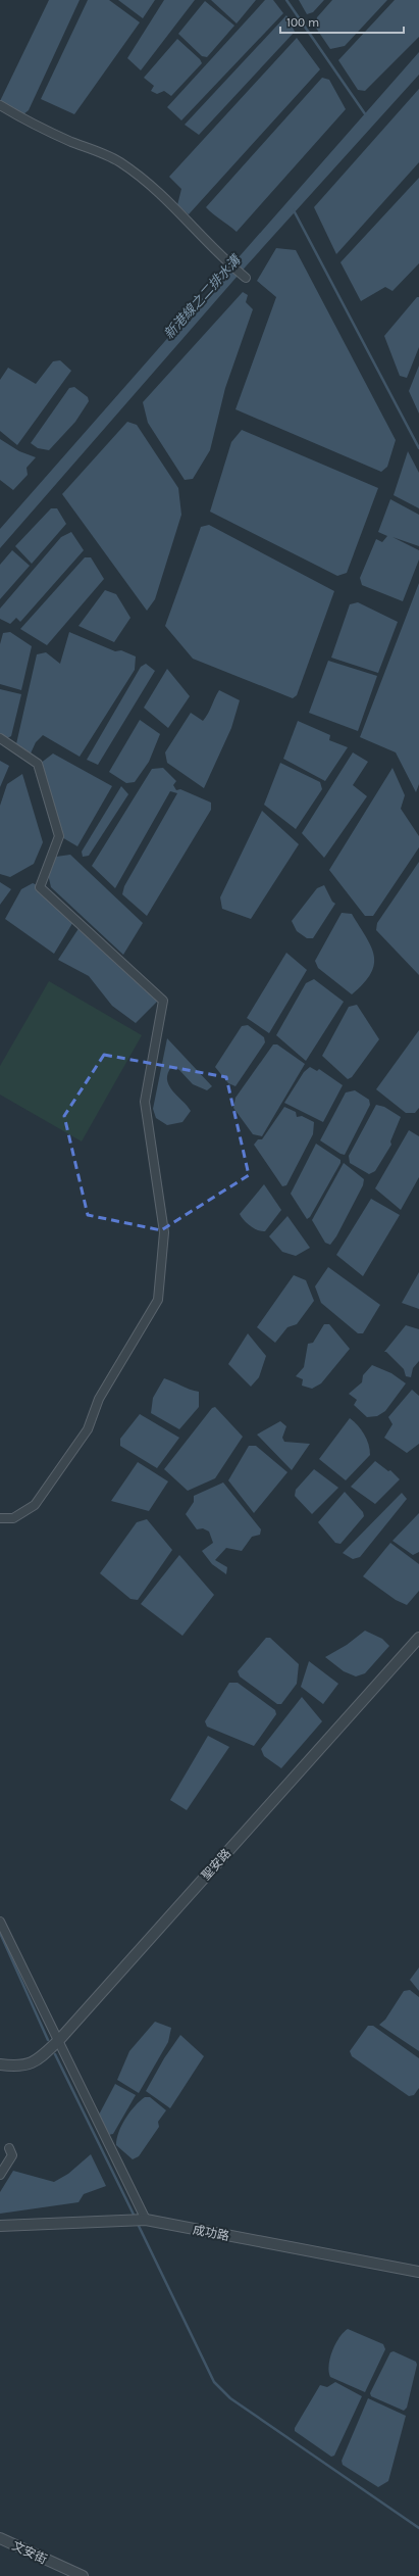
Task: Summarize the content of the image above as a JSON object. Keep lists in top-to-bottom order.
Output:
{
  "streets": {
    "street": ["聖安路", "成功路", "文安街"]
  },
  "water": ["新港線之二排水溝"],
  "scale_bar": "100 m"
}
